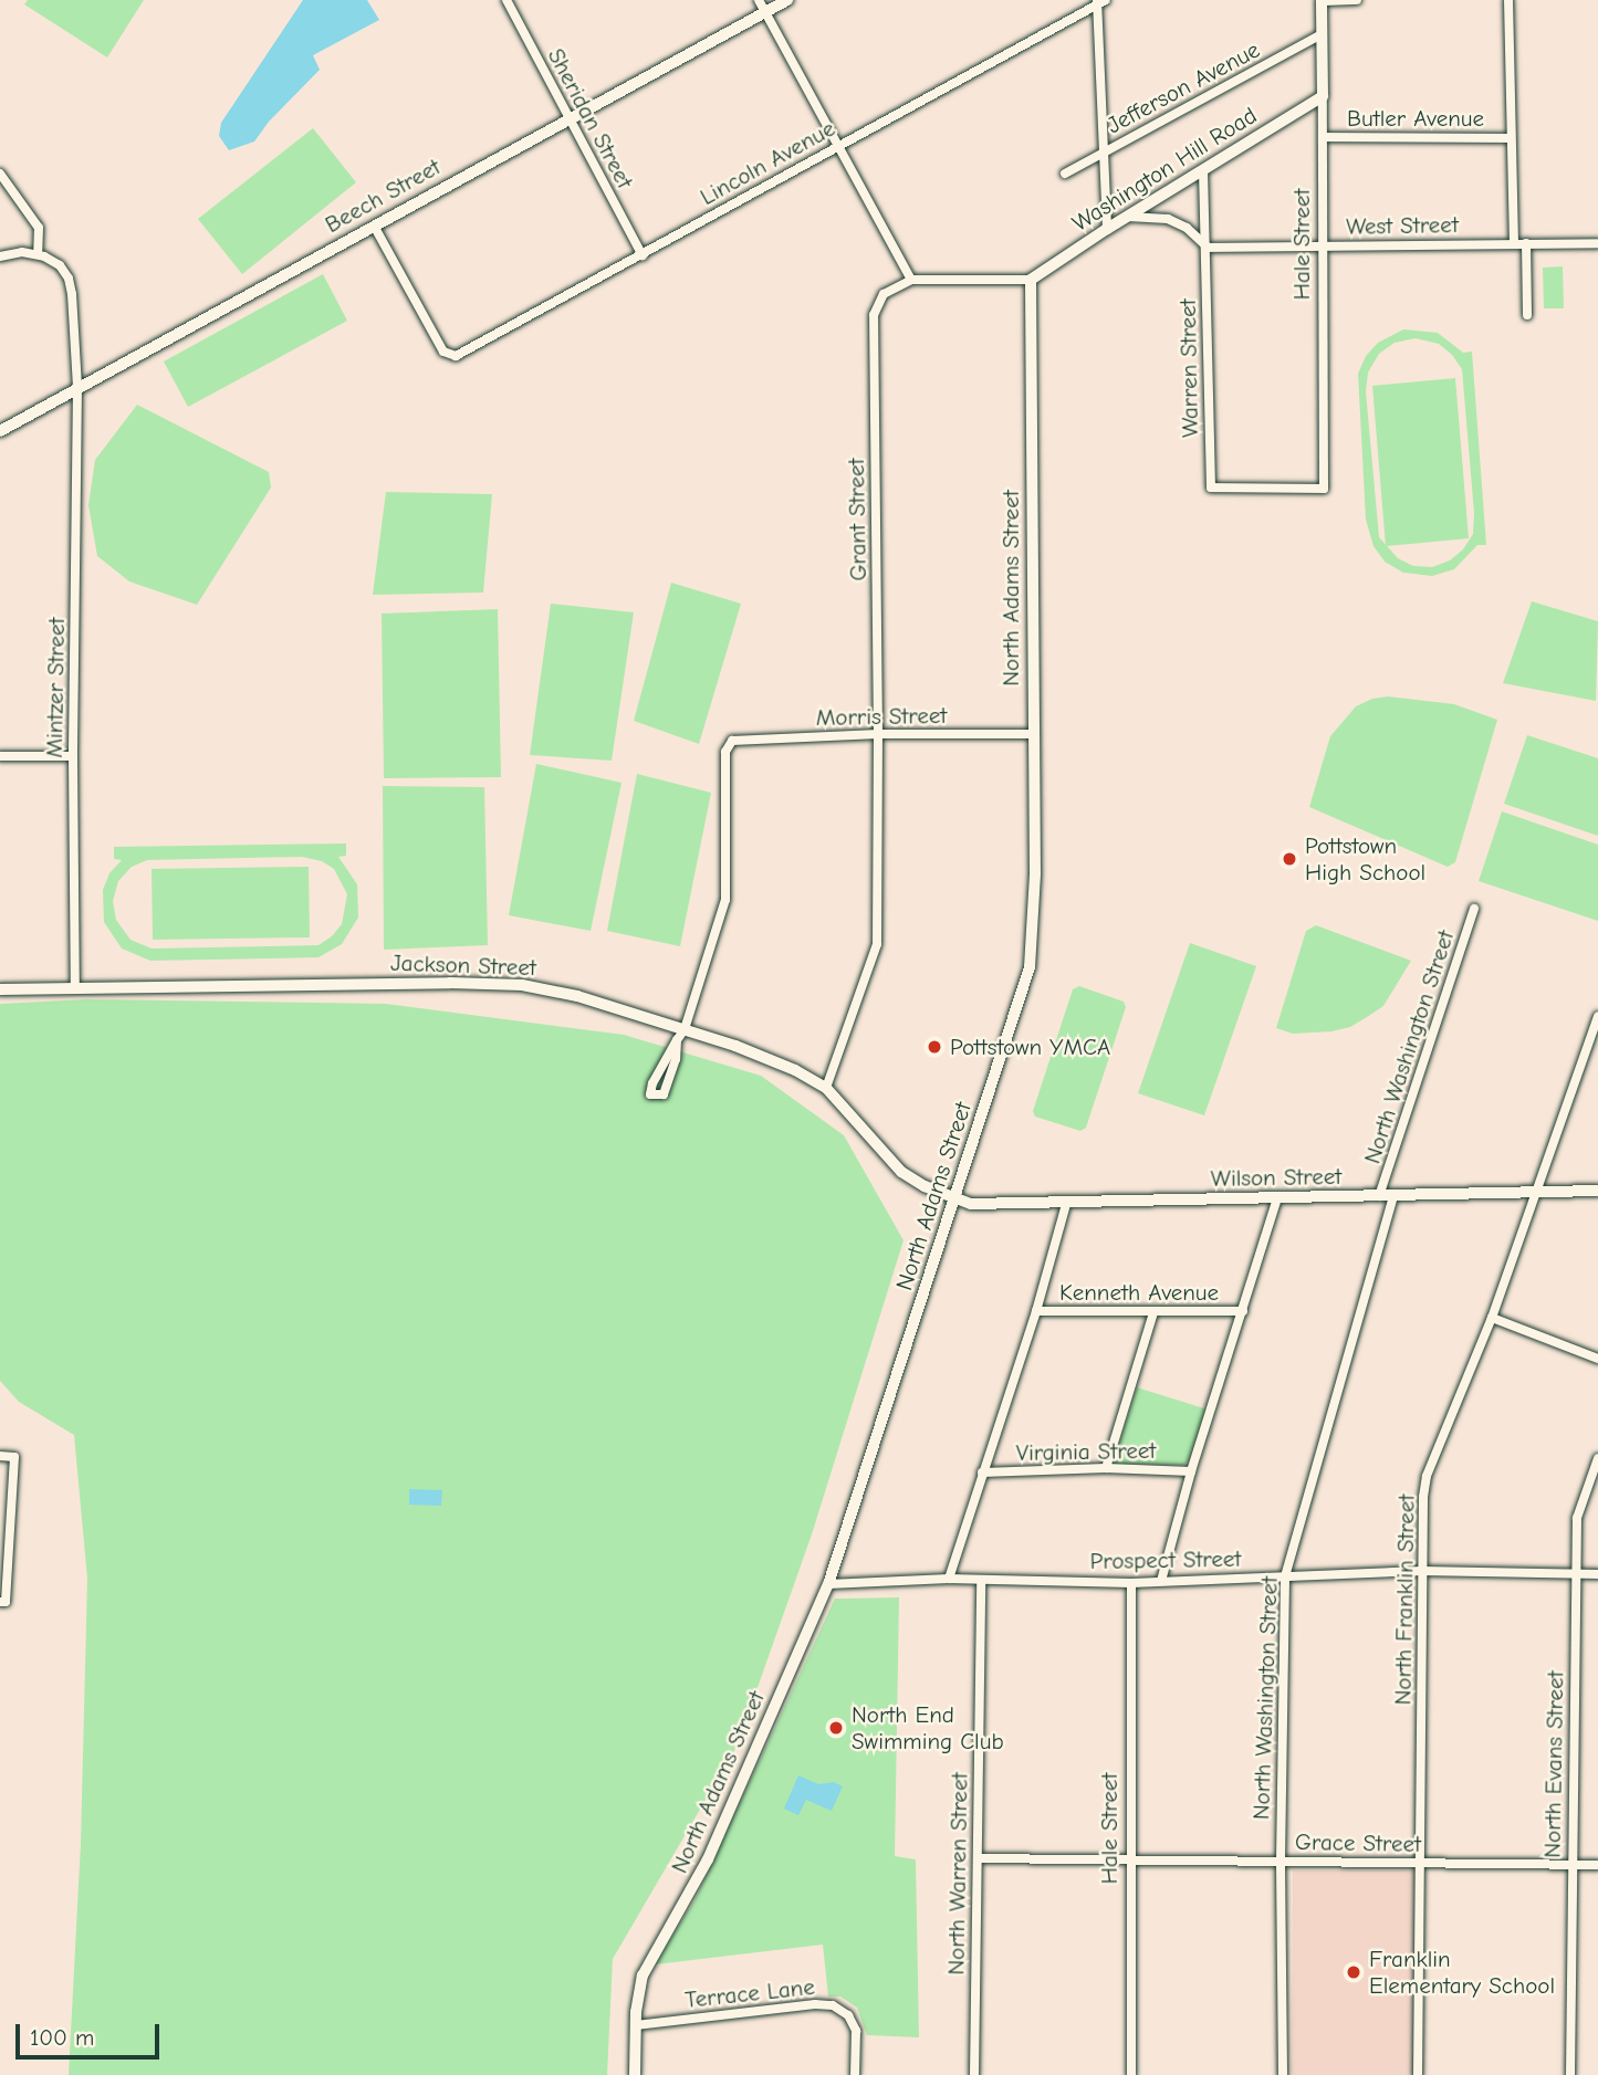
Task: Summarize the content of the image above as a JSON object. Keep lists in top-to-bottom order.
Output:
{
  "streets": {
    "street": [
      "Jefferson Avenue",
      "Sheridan Street",
      "Butler Avenue",
      "Lincoln Avenue",
      "Washington Hill Road",
      "Beech Street",
      "West Street",
      "Hale Street",
      "Warren Street",
      "Grant Street",
      "North Adams Street",
      "Mintzer Street",
      "Morris Street",
      "Jackson Street",
      "North Washington Street",
      "Wilson Street",
      "Kenneth Avenue",
      "Virginia Street",
      "Prospect Street",
      "North Franklin Street",
      "North Evans Street",
      "Grace Street",
      "North Warren Street",
      "Terrace Lane"
    ]
  },
  "crossings": [
    ["Jefferson Avenue", "Hale Street"],
    ["Sheridan Street", "Lincoln Avenue"],
    ["Sheridan Street", "Beech Street"],
    ["Butler Avenue", "Hale Street"],
    ["Lincoln Avenue", "Beech Street"],
    ["Washington Hill Road", "Hale Street"],
    ["Washington Hill Road", "Warren Street"],
    ["Washington Hill Road", "North Adams Street"],
    ["Beech Street", "Mintzer Street"],
    ["West Street", "Hale Street"],
    ["West Street", "Warren Street"],
    ["Hale Street", "Warren Street"],
    ["Hale Street", "Prospect Street"],
    ["Hale Street", "Grace Street"],
    ["Grant Street", "Morris Street"],
    ["Grant Street", "Jackson Street"],
    ["North Adams Street", "Morris Street"],
    ["North Adams Street", "Jackson Street"],
    ["North Adams Street", "Wilson Street"],
    ["North Adams Street", "Prospect Street"],
    ["North Adams Street", "Terrace Lane"],
    ["Mintzer Street", "Jackson Street"],
    ["Morris Street", "Jackson Street"],
    ["Jackson Street", "Wilson Street"],
    ["North Washington Street", "Wilson Street"],
    ["North Washington Street", "Prospect Street"],
    ["North Washington Street", "Grace Street"],
    ["Wilson Street", "North Franklin Street"],
    ["Prospect Street", "North Franklin Street"],
    ["Prospect Street", "North Evans Street"],
    ["Prospect Street", "North Warren Street"],
    ["North Franklin Street", "Grace Street"],
    ["North Evans Street", "Grace Street"],
    ["Grace Street", "North Warren Street"]
  ],
  "places": [
    "Pottstown High School",
    "Pottstown YMCA",
    "North End Swimming Club",
    "Franklin Elementary School"
  ],
  "scale_bar": "100 m"
}
